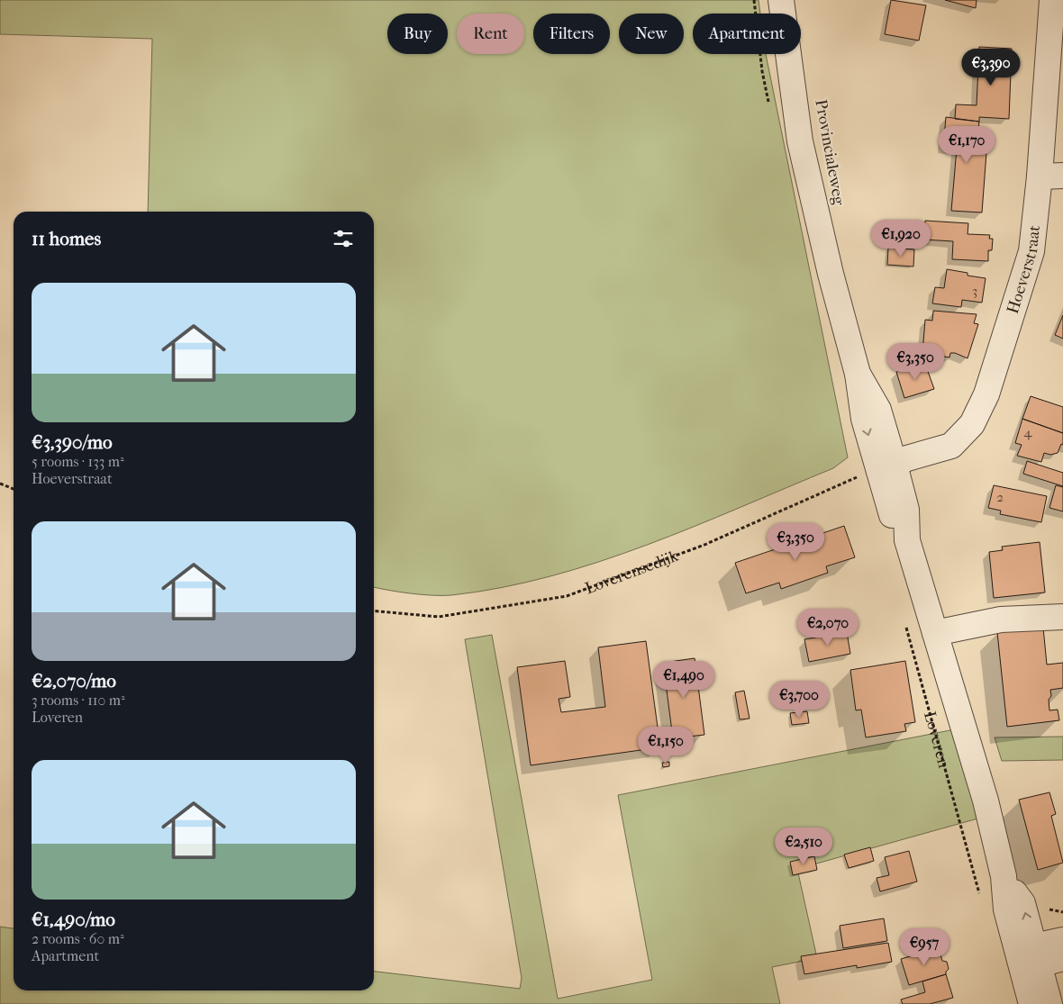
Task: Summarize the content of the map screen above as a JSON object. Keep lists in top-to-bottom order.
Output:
{
  "streets": {
    "street": ["Provincialeweg", "Hoeverstraat", "Loveren"],
    "path": ["Loverensedijk"]
  },
  "crossings": [
    ["Provincialeweg", "Hoeverstraat"],
    ["Provincialeweg", "Loverensedijk"],
    ["Provincialeweg", "Loveren"],
    ["Hoeverstraat", "Loverensedijk"],
    ["Hoeverstraat", "Loveren"],
    ["Loverensedijk", "Loveren"]
  ],
  "house_numbers": ["3", "4", "2"],
  "page": {
    "chip": [
      "Buy",
      "Rent",
      "Filters",
      "New",
      "Apartment"
    ],
    "price": [
      "€3,390",
      "€1,170",
      "€1,920",
      "€3,350",
      "€3,350",
      "€2,070",
      "€1,490",
      "€3,700",
      "€1,150",
      "€2,510",
      "€957"
    ],
    "heading": "11 homes",
    "list": [
      {
        "name": "€3,390/mo",
        "note": "5 rooms · 133 m² · Hoeverstraat"
      },
      {
        "name": "€2,070/mo",
        "note": "3 rooms · 110 m² · Loveren"
      },
      {
        "name": "€1,490/mo",
        "note": "2 rooms · 60 m² · Apartment"
      }
    ]
  }
}
